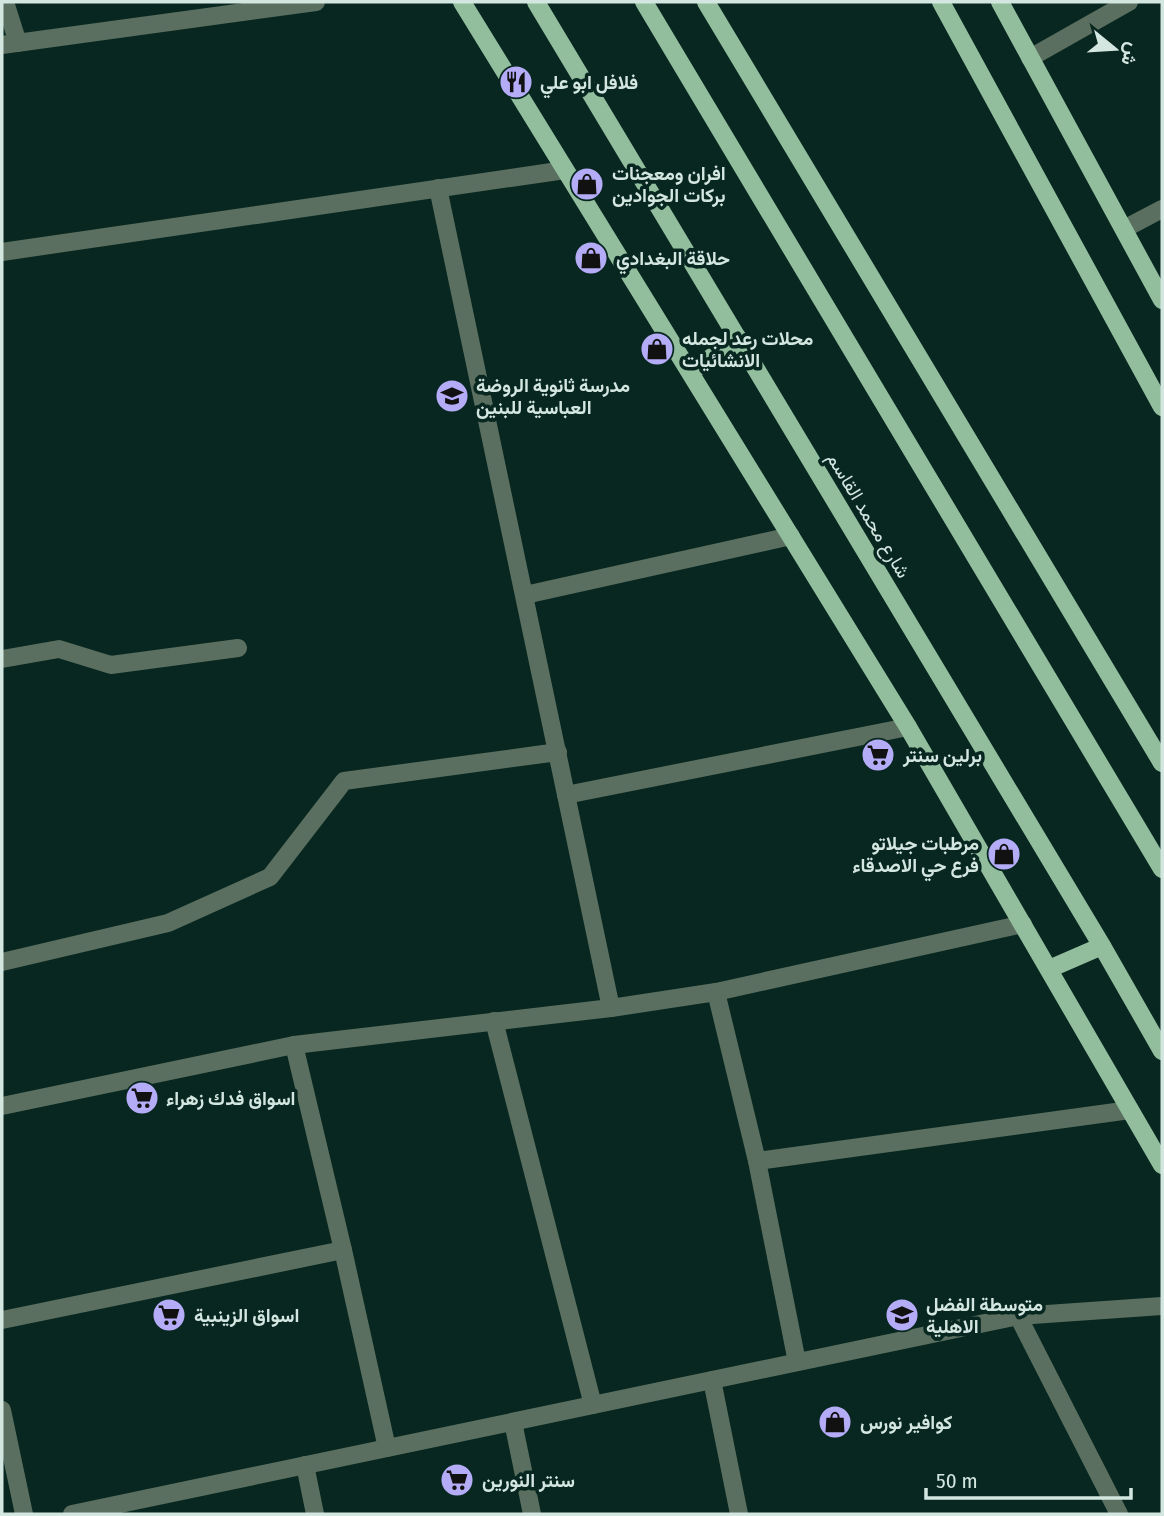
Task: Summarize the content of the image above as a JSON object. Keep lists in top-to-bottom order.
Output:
{
  "streets": {
    "main road": ["شارع محمد القاسم"]
  },
  "places": {
    "restaurant": ["فلافل ابو علي"],
    "shop": [
      "افران ومعجنات بركات الجوادين",
      "حلاقة البغدادي",
      "محلات رعد لجمله الانشائيات",
      "مرطبات جيلاتو فرع حي الاصدقاء",
      "كوافير نورس"
    ],
    "school or university": ["مدرسة ثانوية الروضة العباسية للبنين", "متوسطة الفضل الاهلية"],
    "supermarket": [
      "برلين سنتر",
      "اسواق فدك زهراء",
      "اسواق الزينبية",
      "سنتر النورين"
    ]
  },
  "scale_bar": "50 m",
  "north": "right"
}
